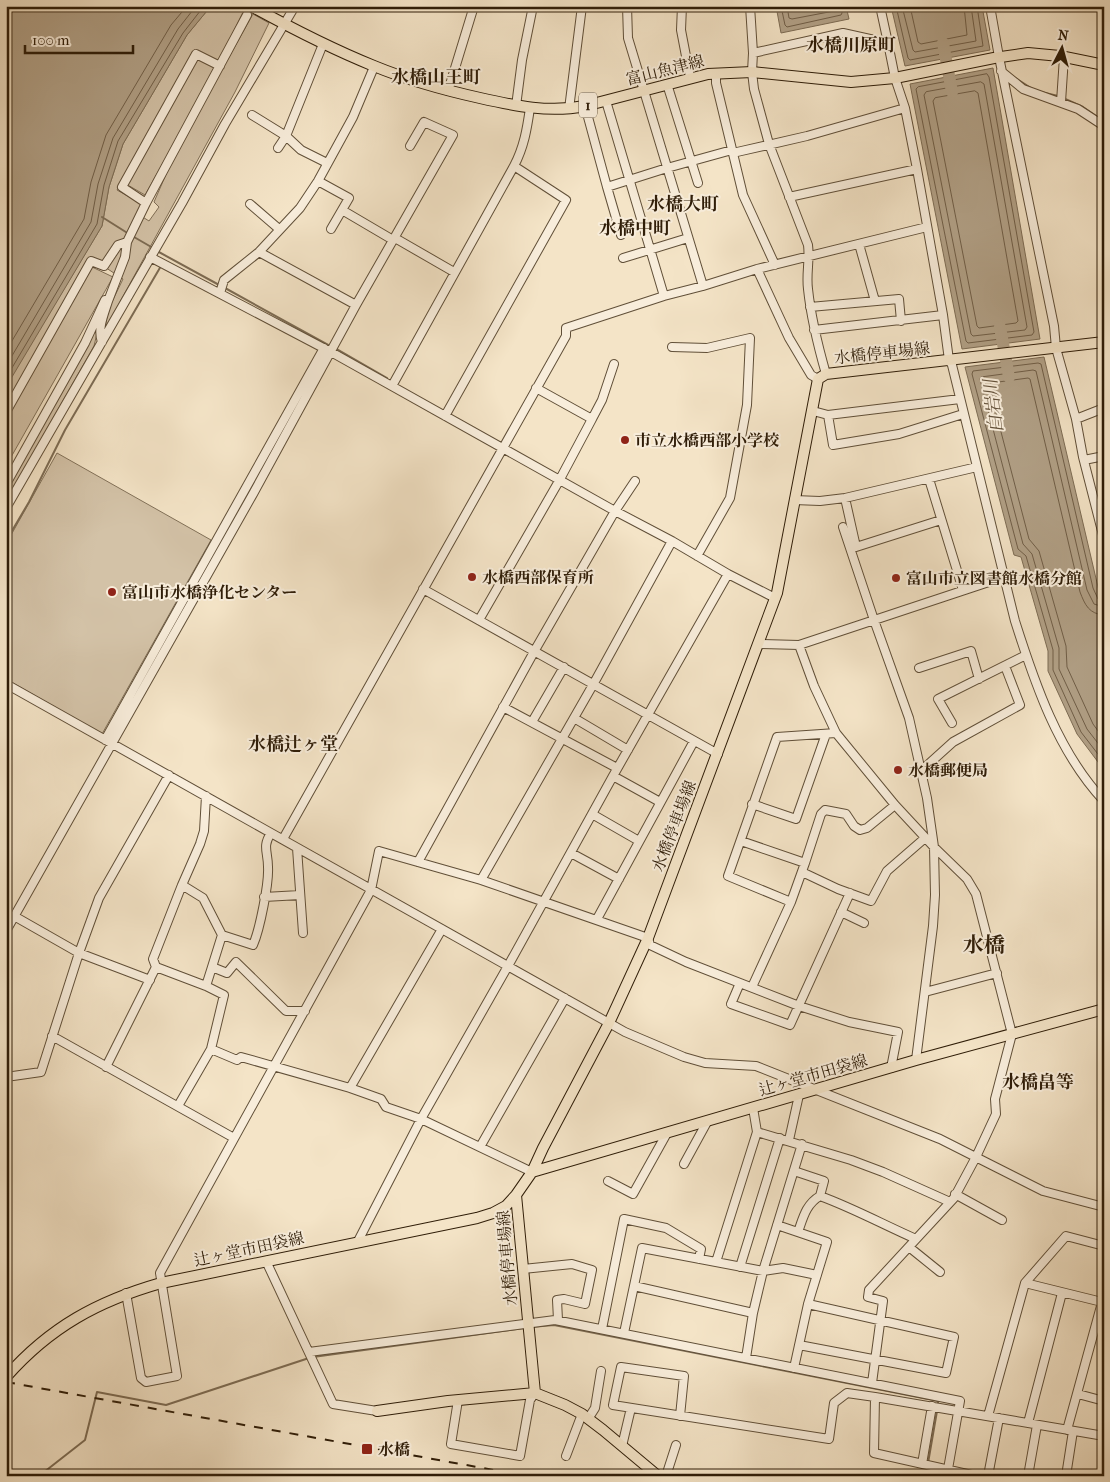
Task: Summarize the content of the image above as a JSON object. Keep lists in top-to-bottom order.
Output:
{
  "streets": {
    "main road": [
      "富山魚津線",
      "1",
      "水橋停車場線",
      "辻ヶ堂市田袋線"
    ]
  },
  "crossings": [
    ["水橋停車場線", "辻ヶ堂市田袋線"]
  ],
  "districts": [
    "水橋川原町",
    "水橋山王町",
    "水橋大町",
    "水橋中町",
    "水橋辻ヶ堂",
    "水橋",
    "水橋畠等"
  ],
  "water": ["白岩川"],
  "places": {
    "other": [
      "市立水橋西部小学校",
      "水橋西部保育所",
      "富山市立図書館水橋分館",
      "富山市水橋浄化センター",
      "水橋郵便局"
    ],
    "transit": ["水橋"]
  },
  "scale_bar": "100 m",
  "north": "top"
}
